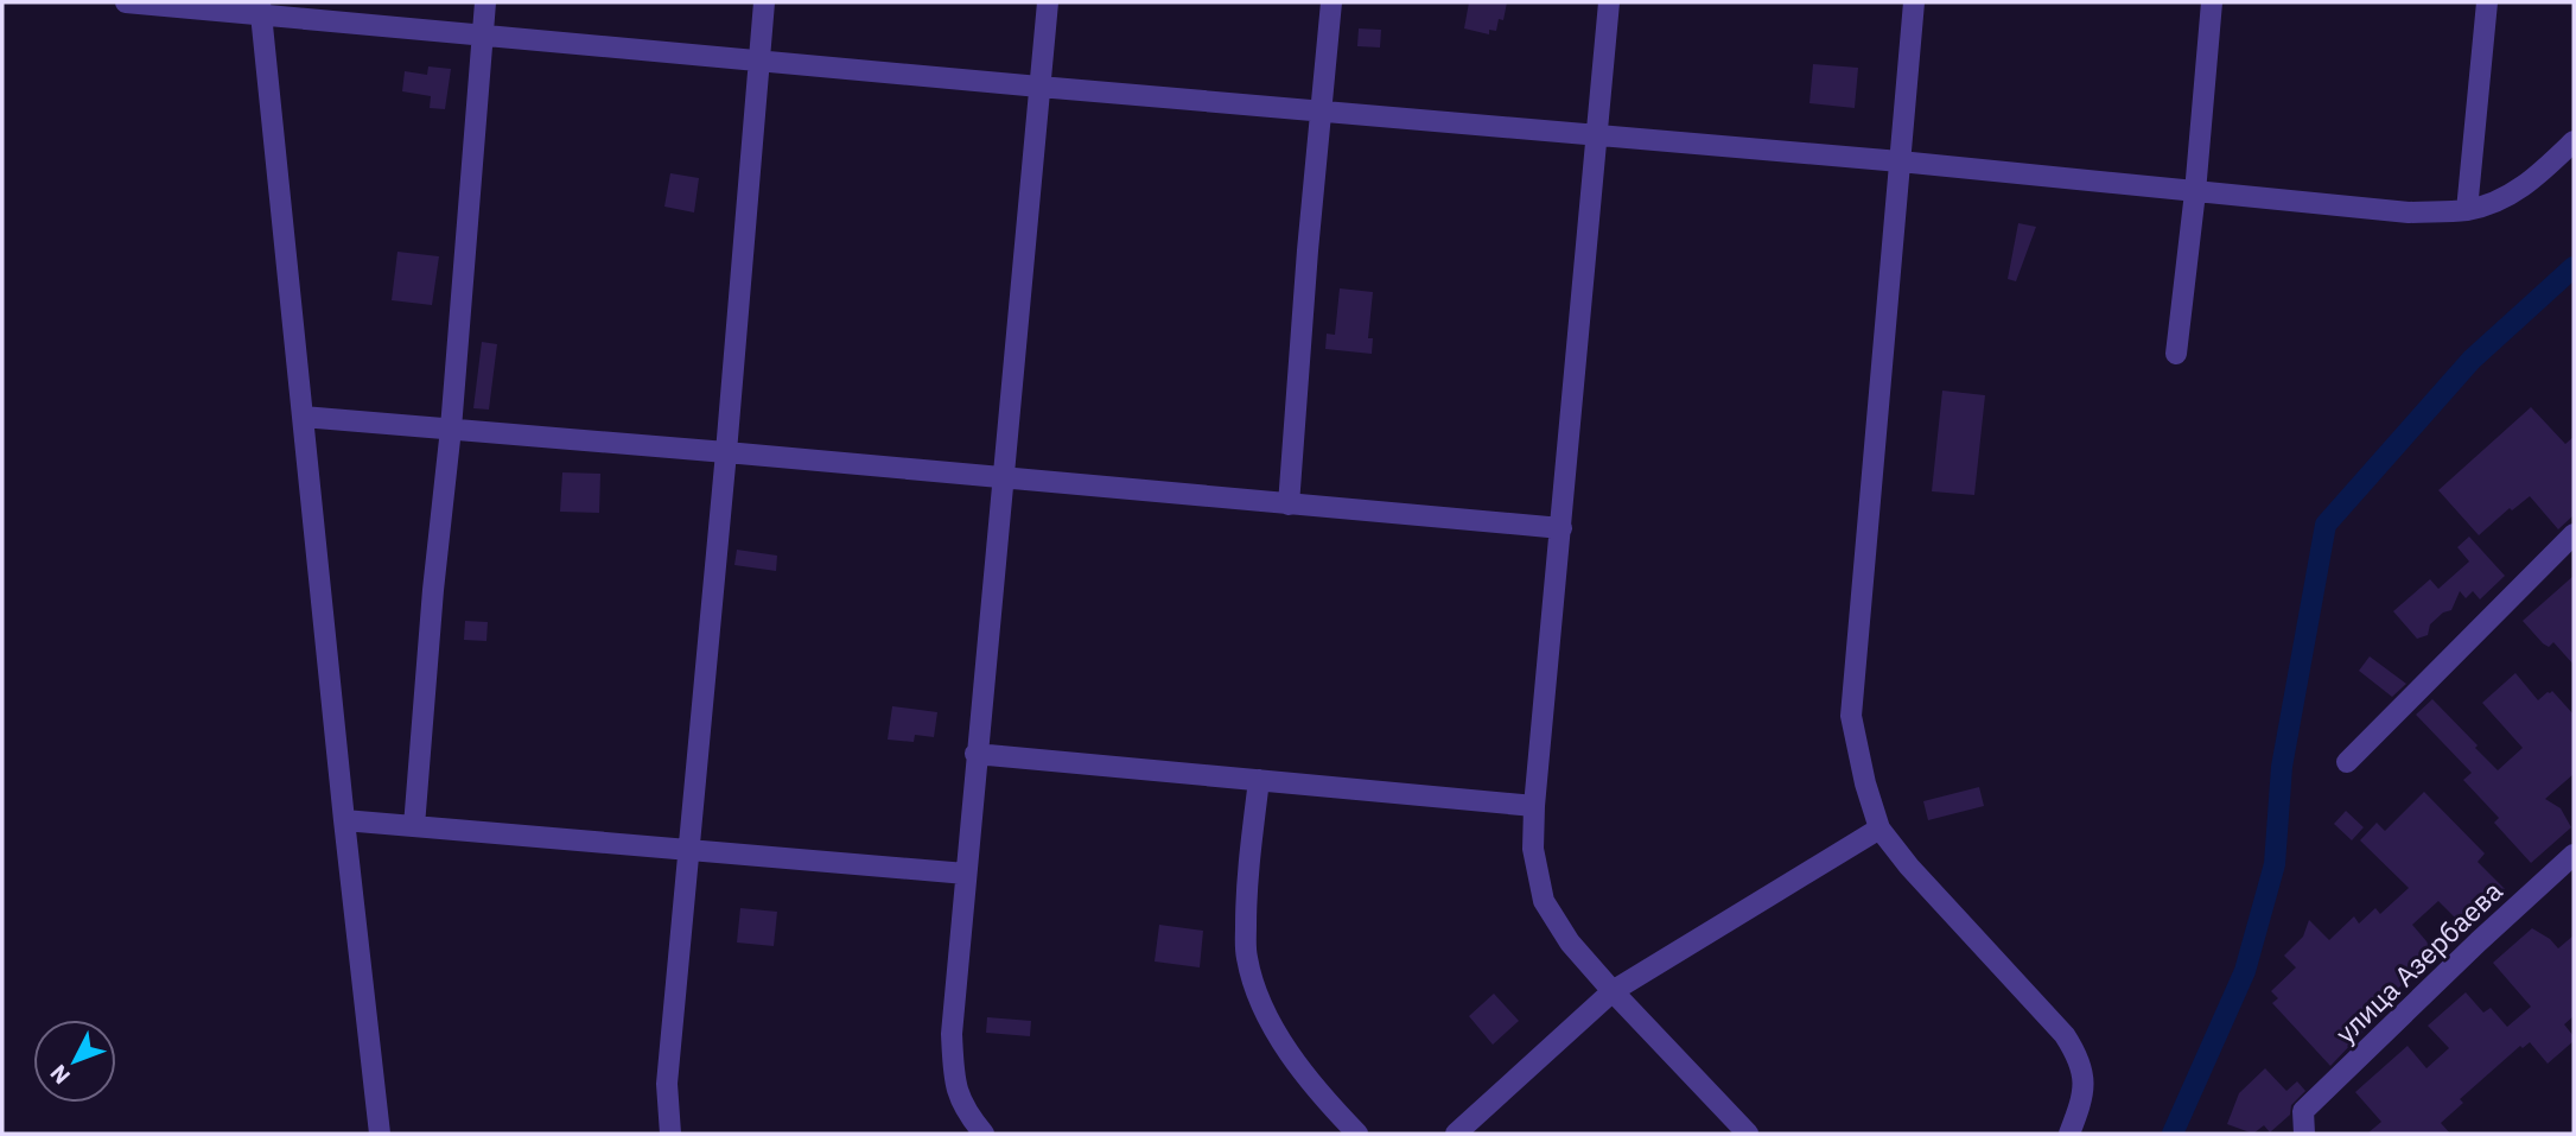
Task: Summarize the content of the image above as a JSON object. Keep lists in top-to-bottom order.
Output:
{
  "streets": {
    "street": ["улица Азербаева"]
  },
  "north": "bottom left"
}
